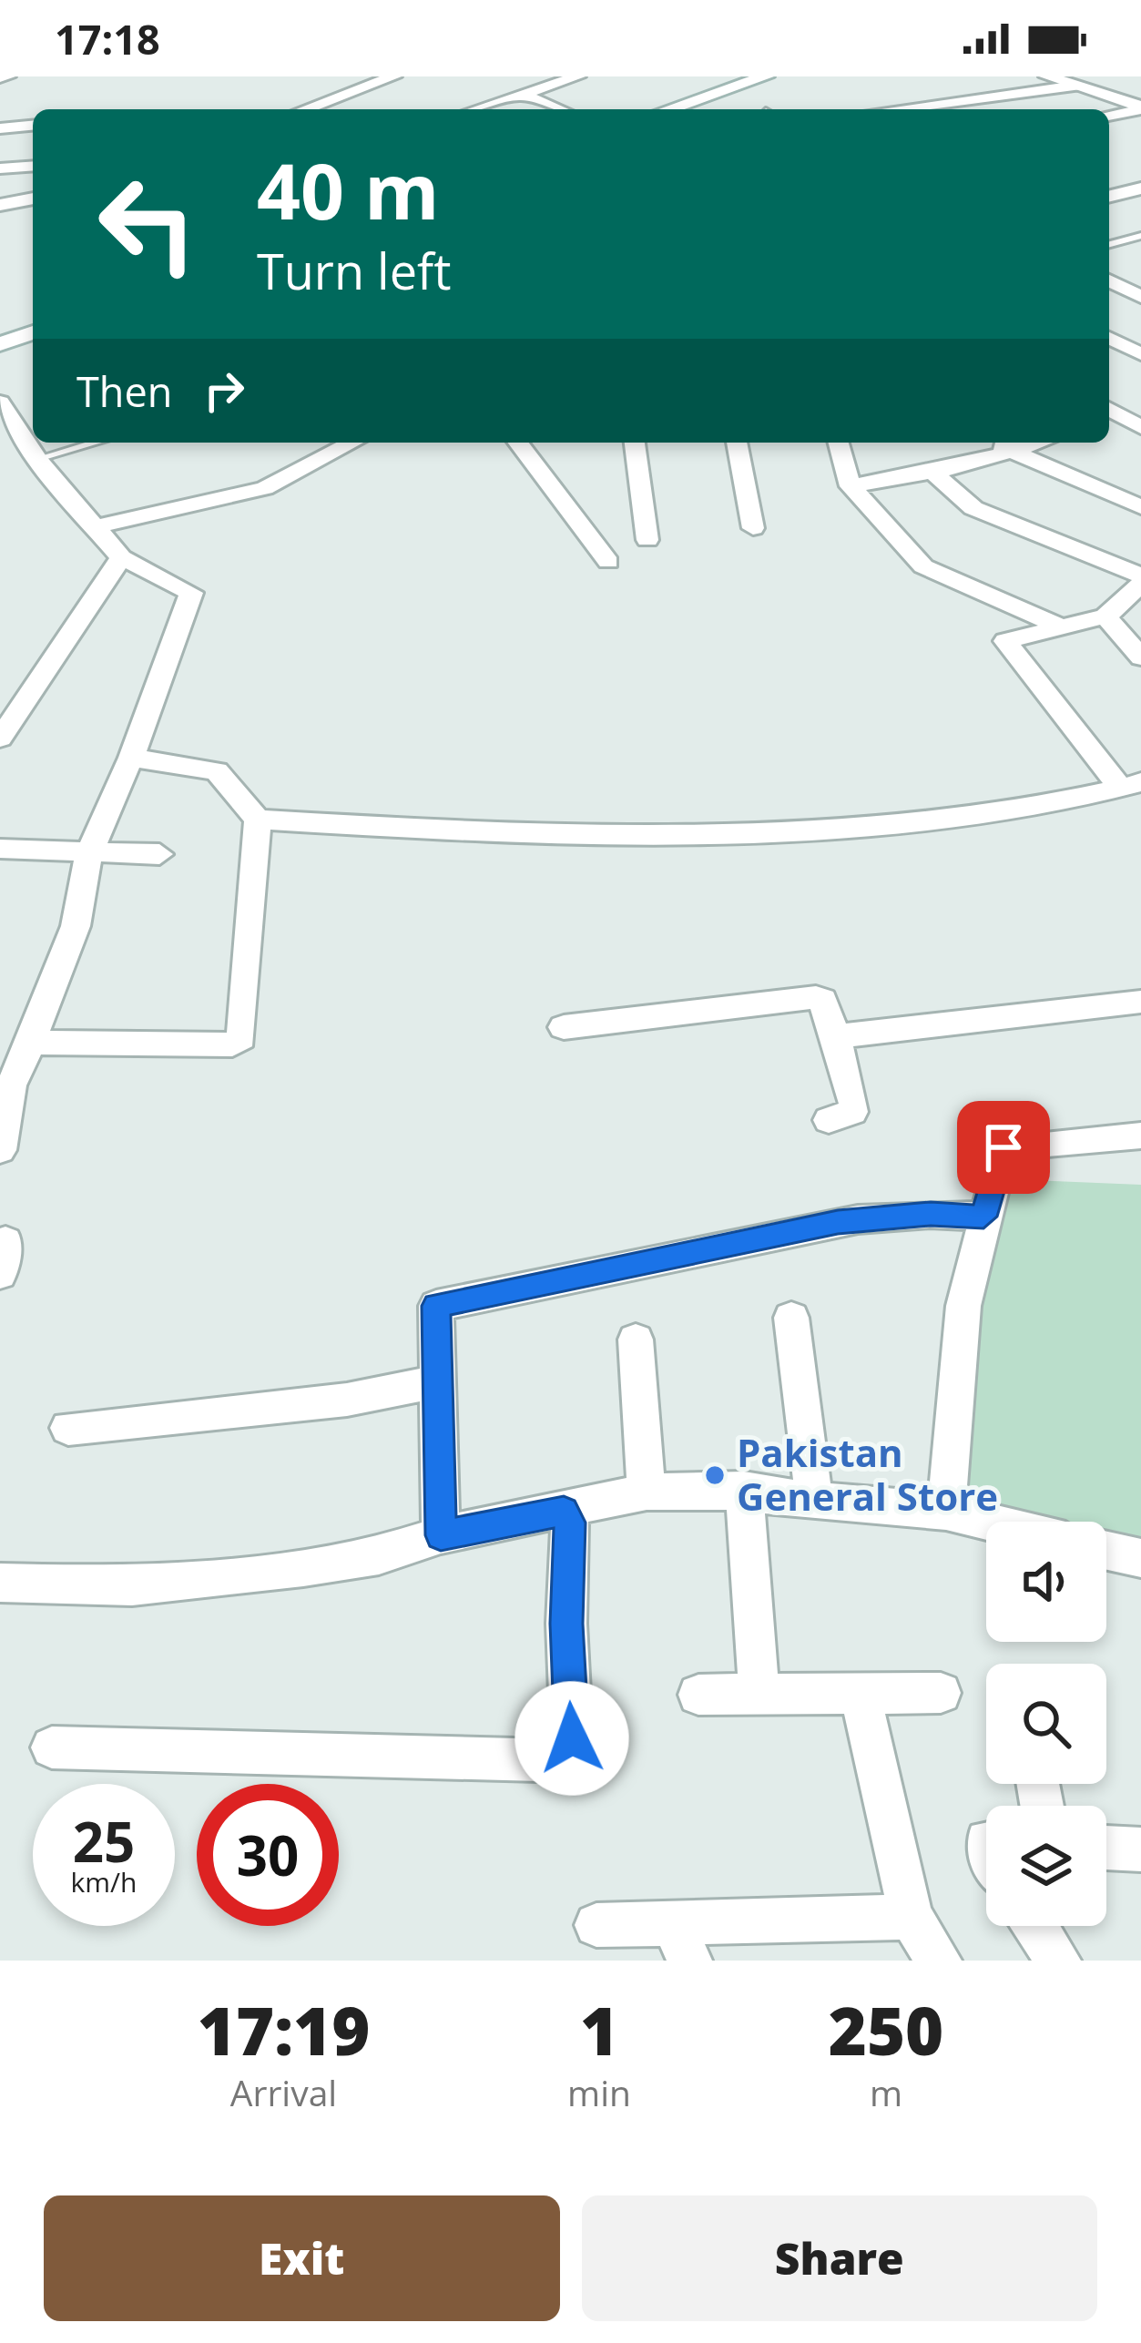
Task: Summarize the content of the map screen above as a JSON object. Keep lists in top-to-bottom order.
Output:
{
  "places": ["Pakistan General Store"],
  "page": {
    "status": "17:18",
    "turn": ["40 m", "Turn left"],
    "then": "Then",
    "speed": "25 km/h",
    "limit": "30",
    "eta": [
      "17:19",
      "Arrival",
      "1",
      "min",
      "250",
      "m"
    ],
    "buttons": ["Exit", "Share"]
  }
}
